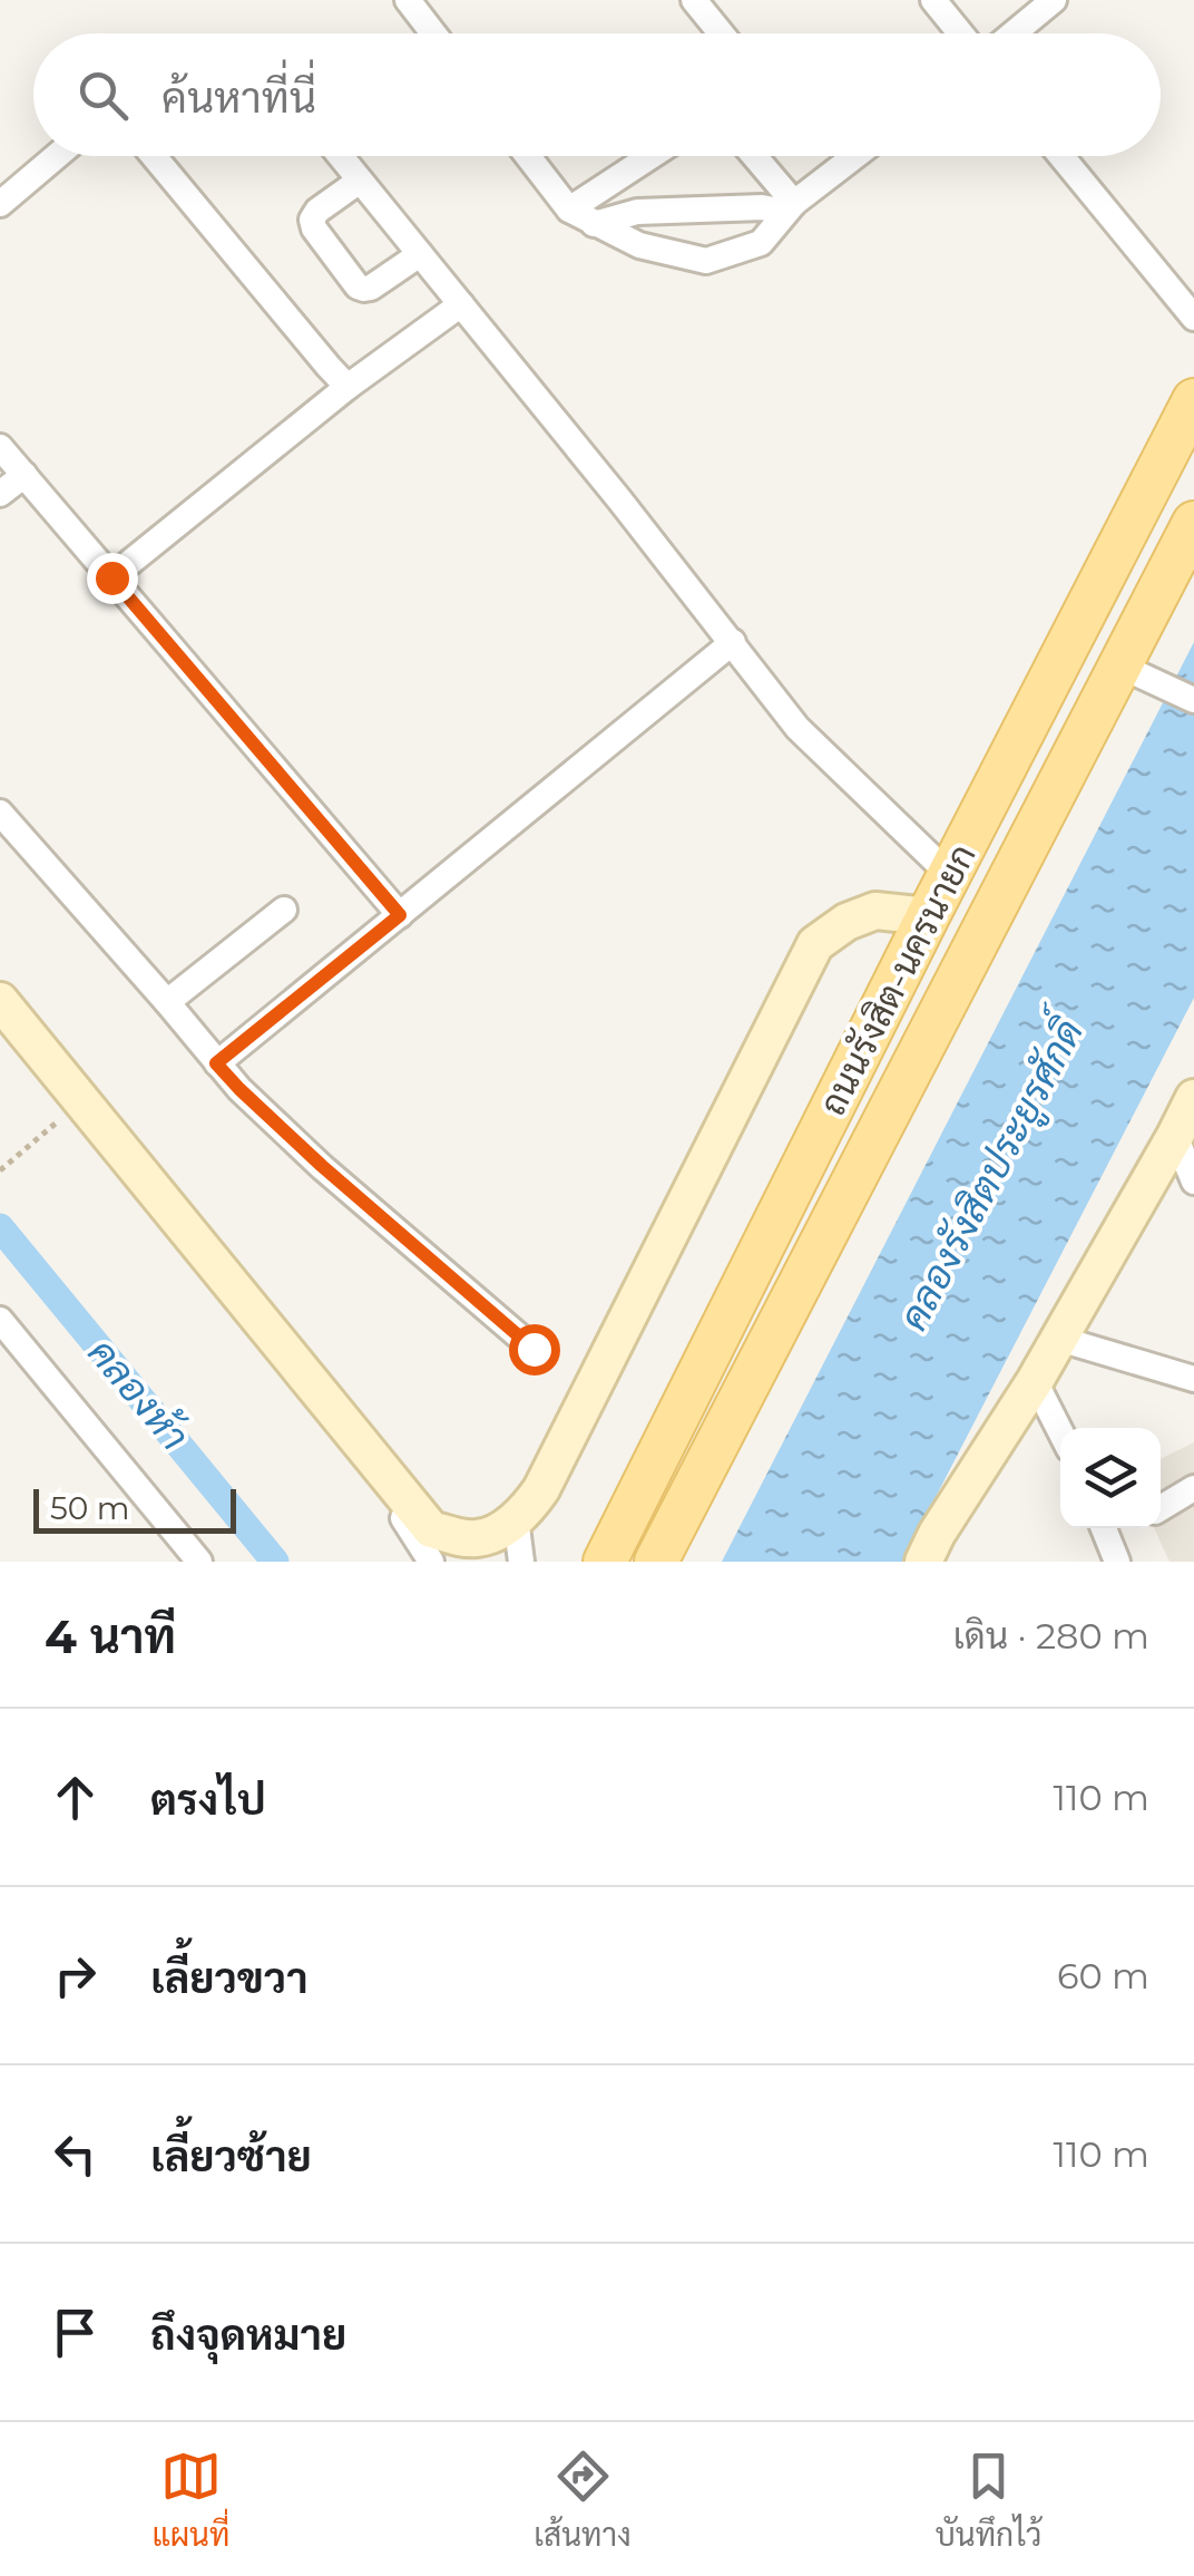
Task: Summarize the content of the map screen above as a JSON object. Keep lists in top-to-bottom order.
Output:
{
  "streets": {
    "main road": ["ถนนรังสิต-นครนายก"]
  },
  "water": ["คลองรังสิตประยูรศักดิ์", "คลองห้า"],
  "scale_bar": "50 m",
  "page": {
    "search": "ค้นหาที่นี่",
    "scale": "50 m",
    "heading": ["4 นาที", "เดิน · 280 m"],
    "list": [
      ["ตรงไป", "110 m"],
      ["เลี้ยวขวา", "60 m"],
      ["เลี้ยวซ้าย", "110 m"],
      "ถึงจุดหมาย"
    ],
    "nav": ["แผนที่", "เส้นทาง", "บันทึกไว้"]
  }
}
